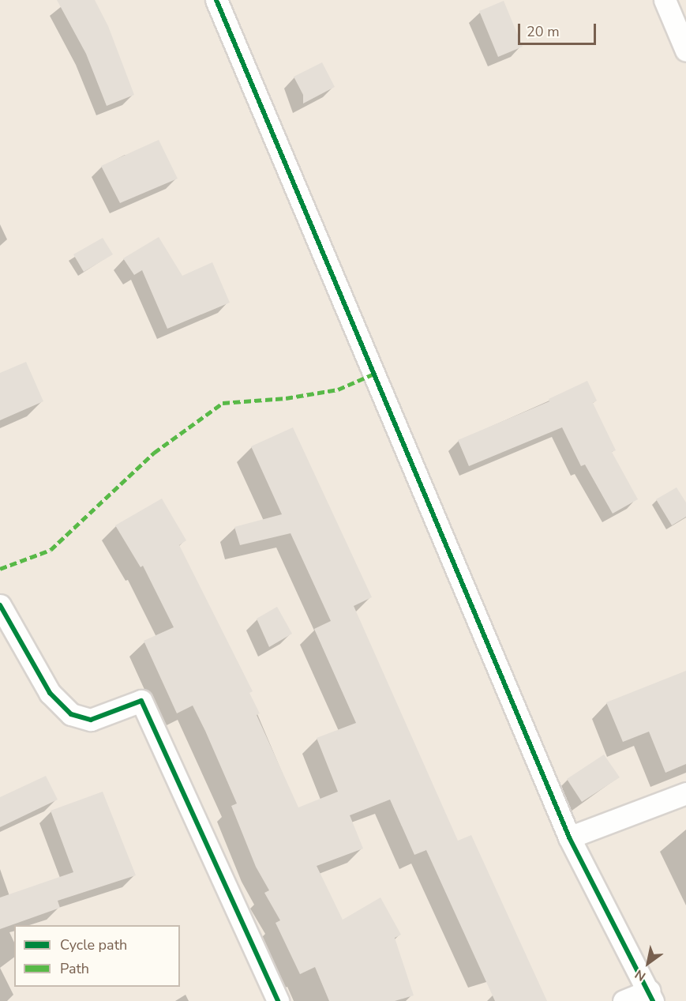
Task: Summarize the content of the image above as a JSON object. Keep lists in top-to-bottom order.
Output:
{
  "legend": ["Cycle path", "Path"],
  "scale_bar": "20 m",
  "north": "bottom left"
}
